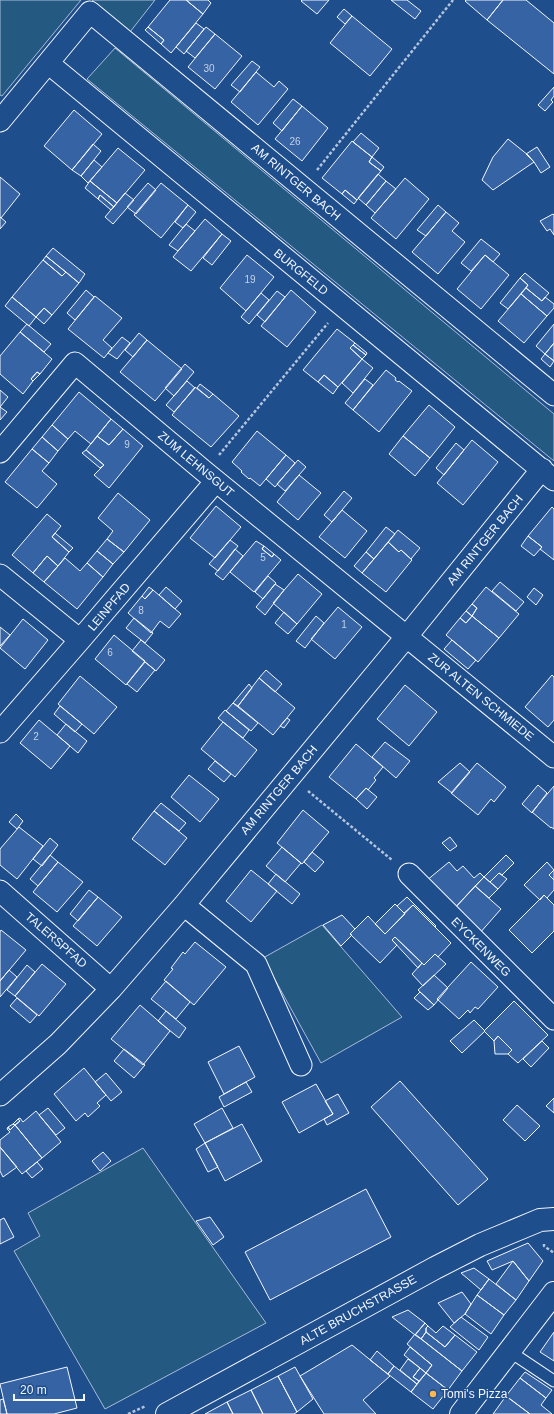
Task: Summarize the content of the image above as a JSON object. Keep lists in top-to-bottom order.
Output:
{
  "streets": {
    "main road": ["ALTE BRUCHSTRASSE"],
    "street": [
      "AM RINTGER BACH",
      "BURGFELD",
      "ZUM LEHNSGUT",
      "LEINPFAD",
      "ZUR ALTEN SCHMIEDE",
      "TALERSPFAD",
      "EYCKENWEG"
    ]
  },
  "crossings": [
    ["AM RINTGER BACH", "BURGFELD"],
    ["AM RINTGER BACH", "ZUM LEHNSGUT"],
    ["AM RINTGER BACH", "ZUR ALTEN SCHMIEDE"],
    ["AM RINTGER BACH", "TALERSPFAD"],
    ["ZUM LEHNSGUT", "LEINPFAD"],
    ["ZUM LEHNSGUT", "ZUR ALTEN SCHMIEDE"]
  ],
  "places": ["Tomi's Pizza"],
  "house_numbers": [
    "30",
    "26",
    "19",
    "9",
    "5",
    "8",
    "1",
    "6",
    "2"
  ],
  "scale_bar": "20 m"
}
